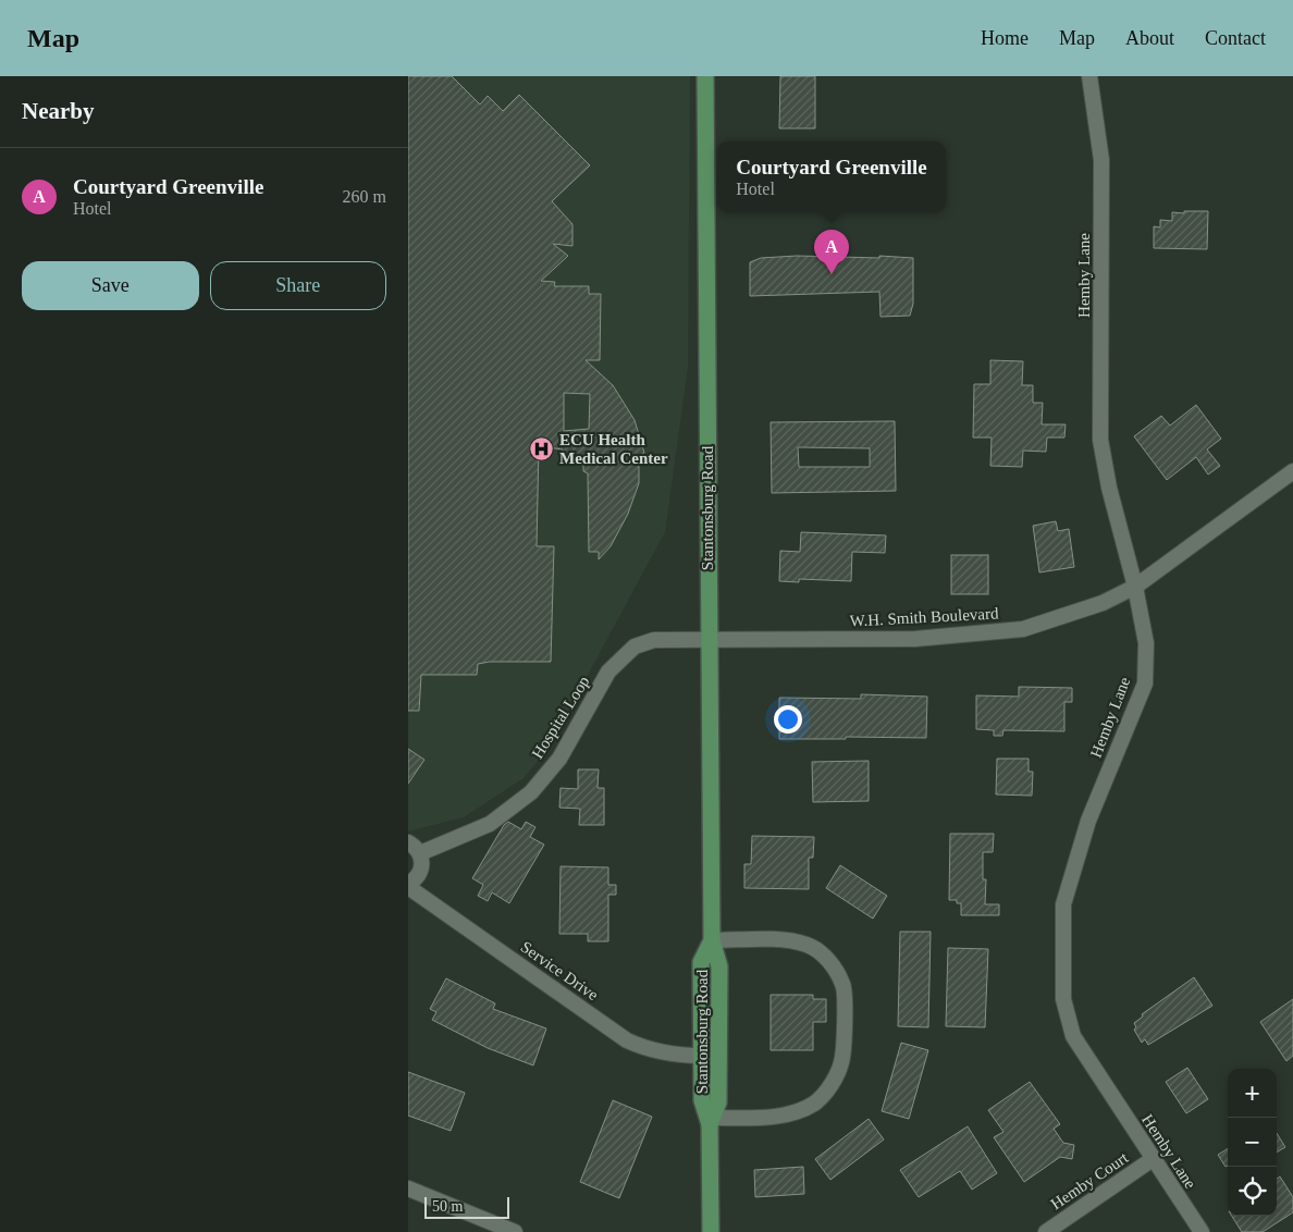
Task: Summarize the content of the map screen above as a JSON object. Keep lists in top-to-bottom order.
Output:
{
  "streets": {
    "main road": ["Stantonsburg Road"],
    "street": [
      "Hemby Lane",
      "W.H. Smith Boulevard",
      "Hospital Loop",
      "Service Drive",
      "Hemby Court"
    ]
  },
  "crossings": [
    ["Hemby Lane", "W.H. Smith Boulevard"],
    ["Hemby Lane", "Hemby Court"],
    ["Stantonsburg Road", "W.H. Smith Boulevard"],
    ["Stantonsburg Road", "Hospital Loop"],
    ["Stantonsburg Road", "Service Drive"],
    ["W.H. Smith Boulevard", "Hospital Loop"]
  ],
  "places": {
    "hospital": ["ECU Health Medical Center"]
  },
  "scale_bar": "50 m",
  "page": {
    "header": "Map",
    "nav": [
      "Home",
      "Map",
      "About",
      "Contact"
    ],
    "heading": "Nearby",
    "popup": ["Courtyard Greenville", "Hotel"],
    "list": [
      {
        "mark": "A",
        "name": "Courtyard Greenville",
        "note": "Hotel",
        "value": "260 m"
      }
    ],
    "pins": "A",
    "buttons": ["Save", "Share"],
    "map_buttons": ["+", "−"],
    "scale": "50 m"
  }
}
